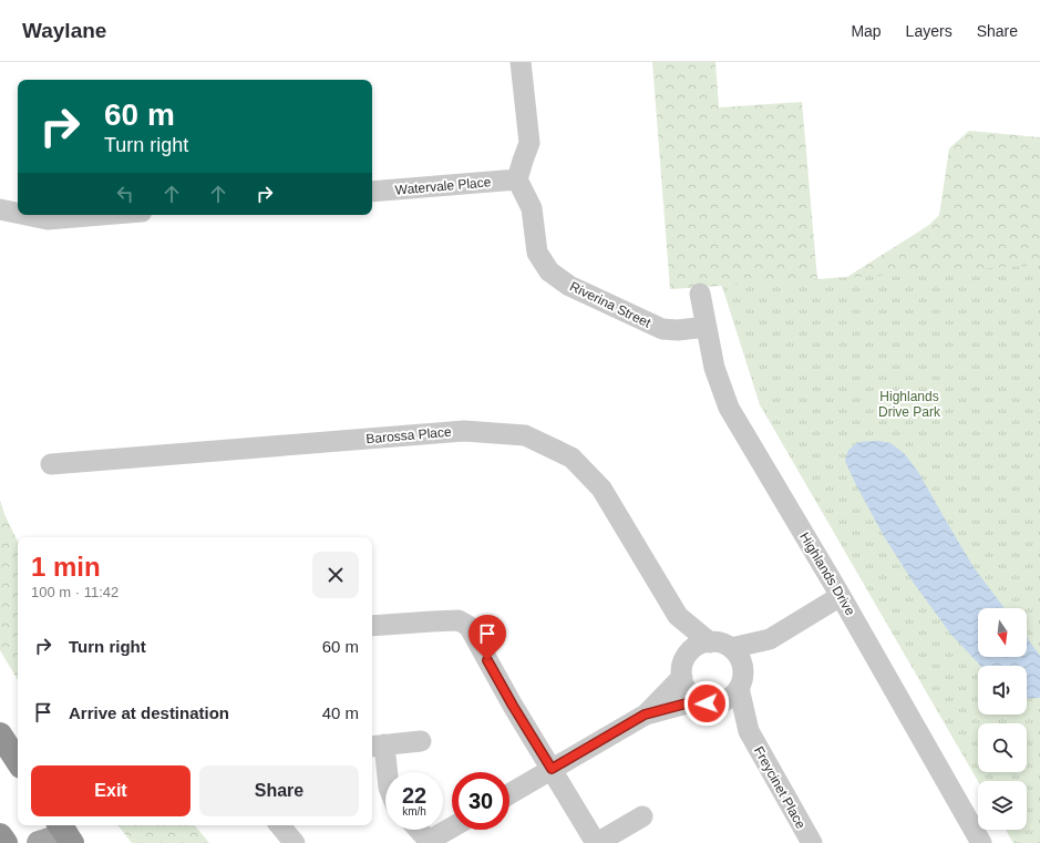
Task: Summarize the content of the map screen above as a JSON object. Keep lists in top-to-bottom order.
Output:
{
  "streets": {
    "street": [
      "Watervale Place",
      "Riverina Street",
      "Barossa Place",
      "Highlands Drive",
      "Freycinet Place"
    ]
  },
  "crossings": [
    ["Watervale Place", "Riverina Street"],
    ["Riverina Street", "Highlands Drive"],
    ["Barossa Place", "Freycinet Place"]
  ],
  "parks": ["Highlands Drive Park"],
  "north": "bottom",
  "page": {
    "header": "Waylane",
    "nav": ["Map", "Layers", "Share"],
    "turn": ["60 m", "Turn right"],
    "heading": ["1 min", "100 m · 11:42"],
    "list": [
      {
        "name": "Turn right",
        "value": "60 m"
      },
      {
        "name": "Arrive at destination",
        "value": "40 m"
      }
    ],
    "buttons": ["Exit", "Share"],
    "speed": "22 km/h",
    "limit": "30"
  }
}
